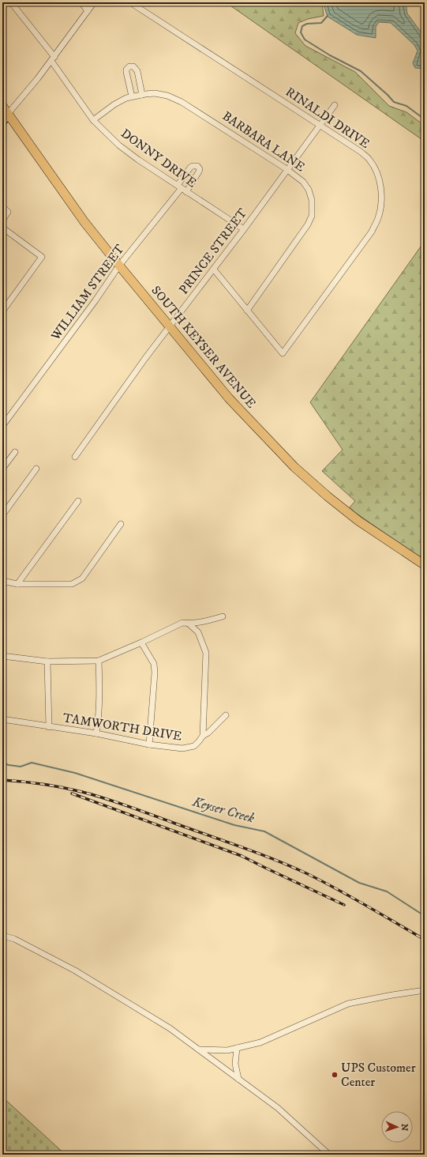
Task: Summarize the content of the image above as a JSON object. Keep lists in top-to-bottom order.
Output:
{
  "streets": {
    "main road": ["SOUTH KEYSER AVENUE"],
    "street": [
      "RINALDI DRIVE",
      "BARBARA LANE",
      "DONNY DRIVE",
      "PRINCE STREET",
      "WILLIAM STREET",
      "TAMWORTH DRIVE"
    ]
  },
  "crossings": [
    ["RINALDI DRIVE", "BARBARA LANE"],
    ["RINALDI DRIVE", "PRINCE STREET"],
    ["BARBARA LANE", "DONNY DRIVE"],
    ["BARBARA LANE", "PRINCE STREET"],
    ["DONNY DRIVE", "PRINCE STREET"],
    ["DONNY DRIVE", "WILLIAM STREET"],
    ["PRINCE STREET", "SOUTH KEYSER AVENUE"],
    ["WILLIAM STREET", "SOUTH KEYSER AVENUE"]
  ],
  "water": ["Keyser Creek"],
  "places": ["UPS Customer Center"],
  "north": "right"
}
